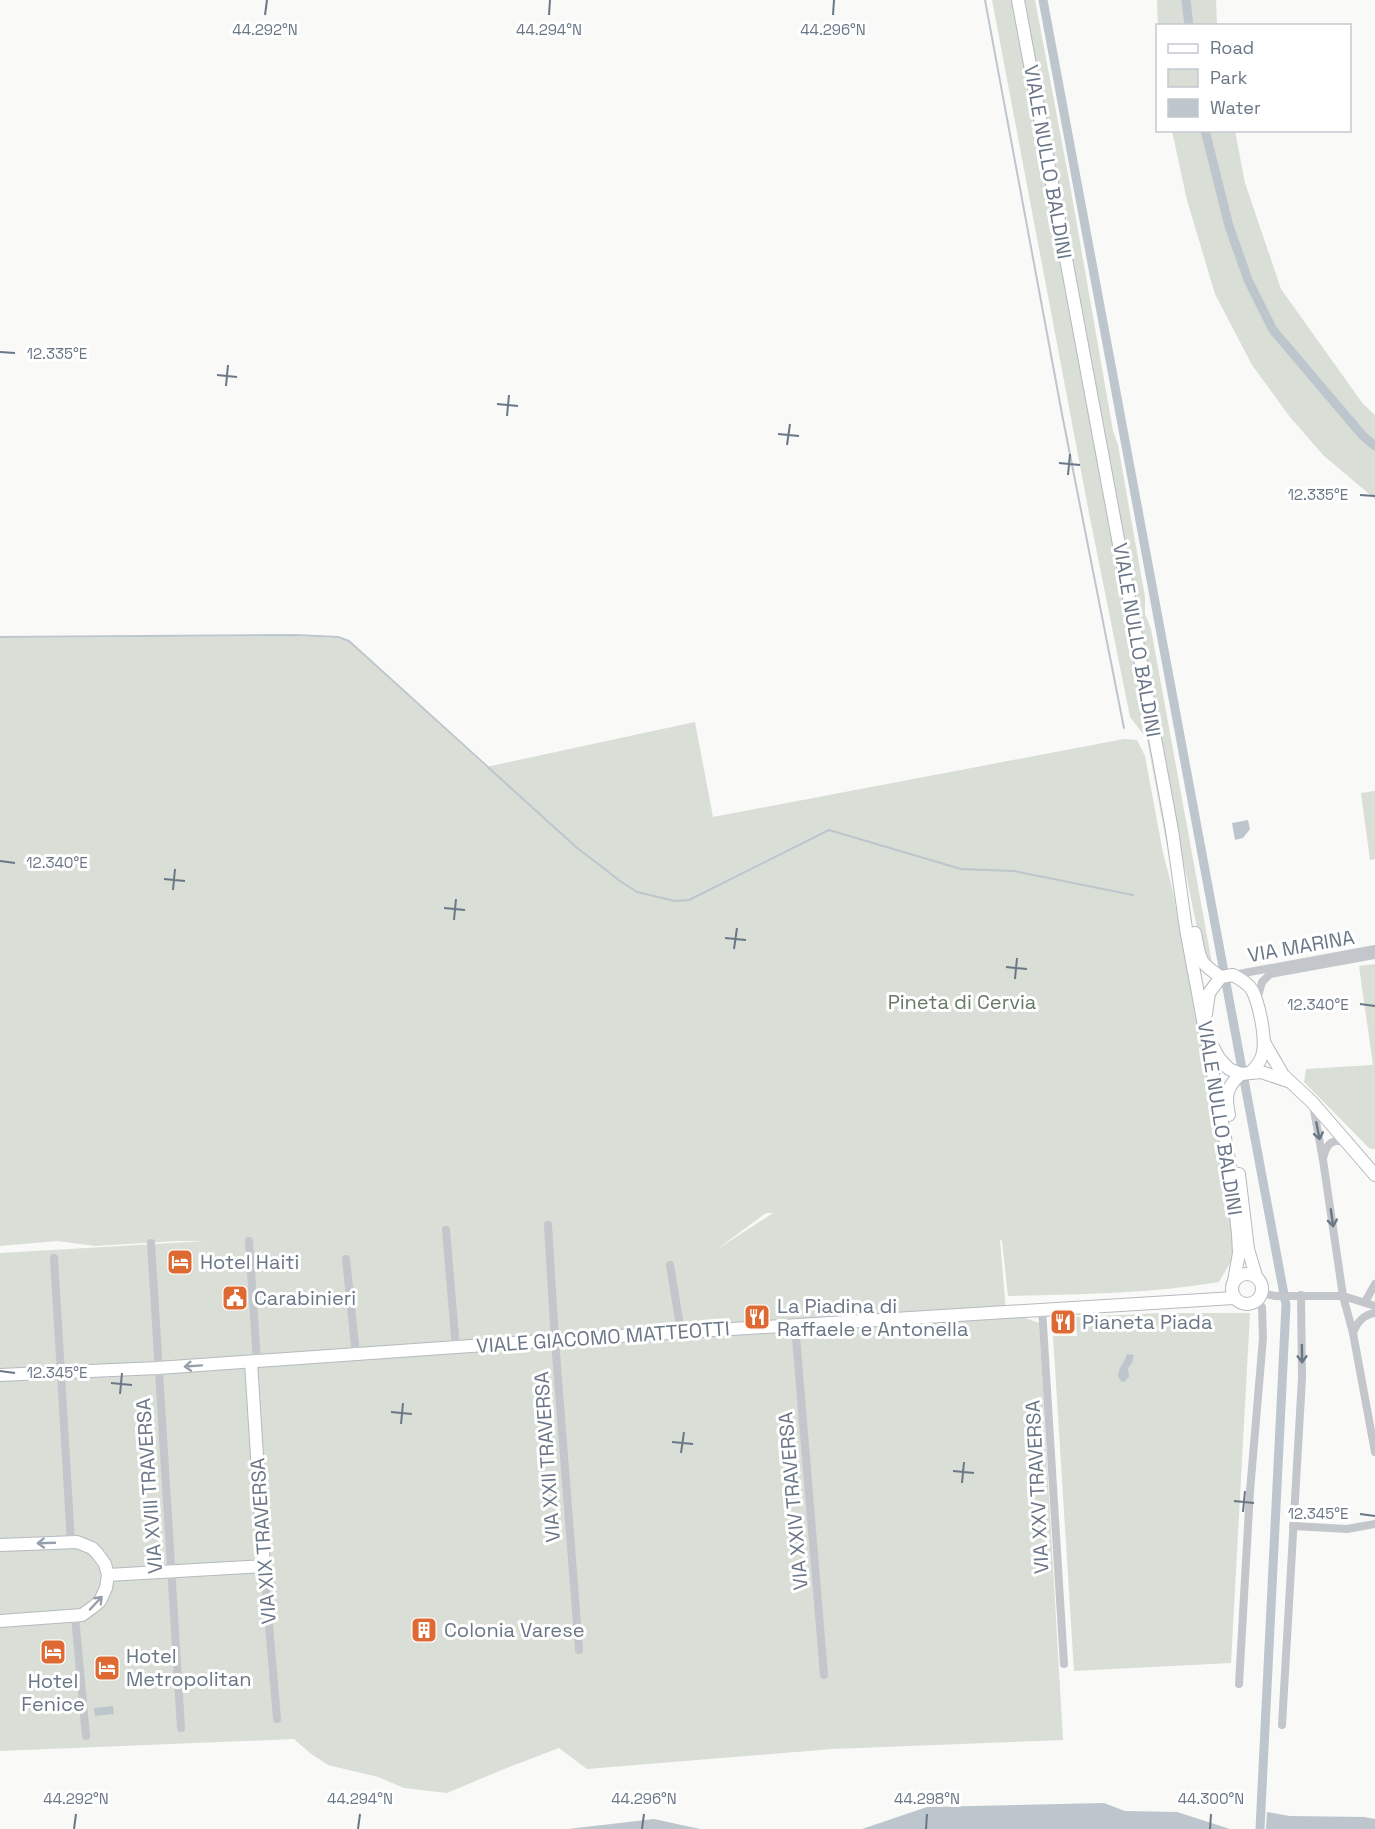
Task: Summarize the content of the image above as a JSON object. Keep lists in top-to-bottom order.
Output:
{
  "streets": {
    "street": [
      "VIALE NULLO BALDINI",
      "VIA MARINA",
      "VIALE GIACOMO MATTEOTTI",
      "VIA XXII TRAVERSA",
      "VIA XVIII TRAVERSA",
      "VIA XXV TRAVERSA",
      "VIA XXIV TRAVERSA",
      "VIA XIX TRAVERSA"
    ]
  },
  "crossings": [
    ["VIALE NULLO BALDINI", "VIA MARINA"],
    ["VIALE NULLO BALDINI", "VIALE GIACOMO MATTEOTTI"],
    ["VIALE GIACOMO MATTEOTTI", "VIA XXII TRAVERSA"],
    ["VIALE GIACOMO MATTEOTTI", "VIA XVIII TRAVERSA"],
    ["VIALE GIACOMO MATTEOTTI", "VIA XXV TRAVERSA"],
    ["VIALE GIACOMO MATTEOTTI", "VIA XXIV TRAVERSA"],
    ["VIALE GIACOMO MATTEOTTI", "VIA XIX TRAVERSA"]
  ],
  "parks": ["Pineta di Cervia"],
  "places": {
    "hotel": ["Hotel Haiti", "Hotel Fenice", "Hotel Metropolitan"],
    "public building": ["Carabinieri"],
    "restaurant": ["La Piadina di Raffaele e Antonella", "Pianeta Piada"],
    "building": ["Colonia Varese"]
  },
  "legend": ["Road", "Park", "Water"],
  "coordinates": [
    "44.292°N",
    "44.294°N",
    "44.296°N",
    "12.335°E",
    "12.340°E",
    "12.345°E",
    "44.298°N",
    "44.300°N"
  ]
}
